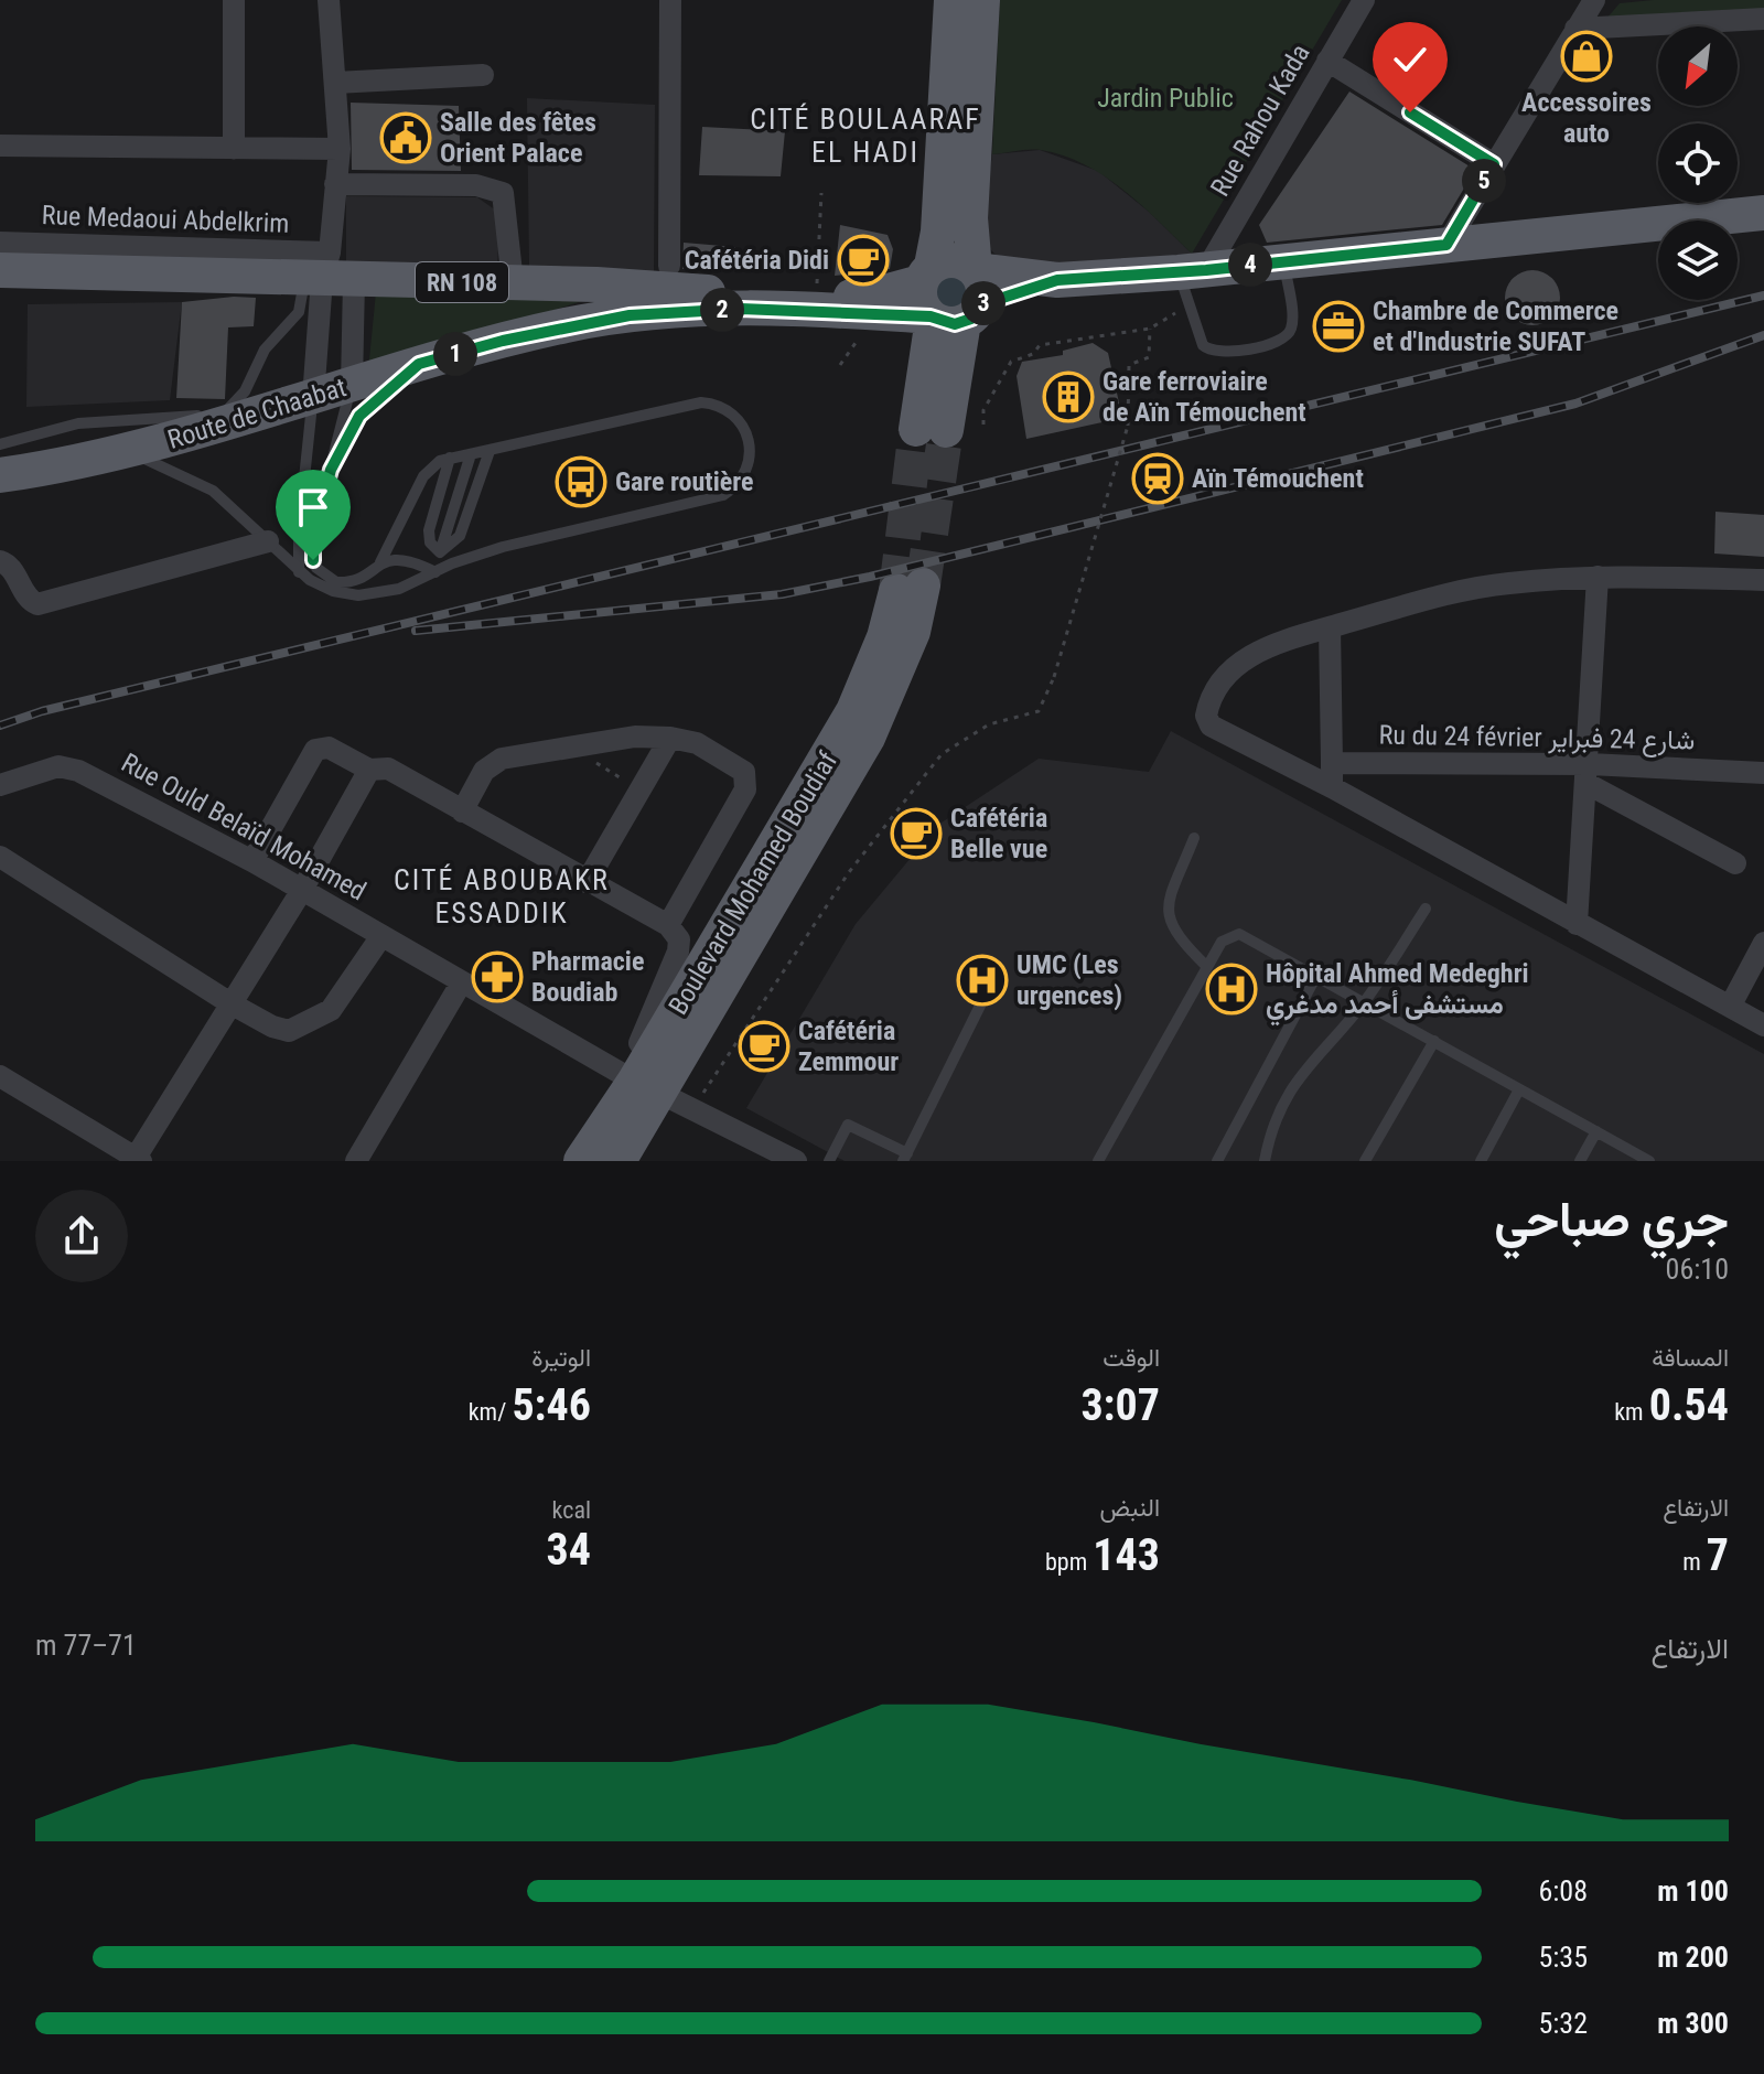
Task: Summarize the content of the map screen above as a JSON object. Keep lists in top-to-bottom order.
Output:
{
  "streets": {
    "main road": ["RN 108", "Route de Chaabat", "Boulevard Mohamed Boudiaf"],
    "street": [
      "Rue Rahou Kada",
      "Rue Medaoui Abdelkrim",
      "Ru du 24 février شارع 24 فبراير",
      "Rue Ould Belaïd Mohamed"
    ]
  },
  "crossings": [
    ["Rue Rahou Kada", "RN 108"],
    ["Rue Medaoui Abdelkrim", "RN 108"],
    ["RN 108", "Route de Chaabat"],
    ["Rue Ould Belaïd Mohamed", "Boulevard Mohamed Boudiaf"]
  ],
  "districts": ["CITÉ BOULAARAF EL HADI", "CITÉ ABOUBAKR ESSADDIK"],
  "parks": ["Jardin Public"],
  "places": {
    "shop": ["Accessoires auto"],
    "public building": ["Salle des fêtes Orient Palace"],
    "cafe": ["Cafétéria Didi", "Cafétéria Belle vue", "Cafétéria Zemmour"],
    "office": ["Chambre de Commerce et d'Industrie SUFAT"],
    "building": ["Gare ferroviaire de Aïn Témouchent"],
    "station": ["Aïn Témouchent"],
    "bus stop": ["Gare routière"],
    "pharmacy": ["Pharmacie Boudiab"],
    "hospital": ["UMC (Les urgences)", "Hôpital Ahmed Medeghri مستشفى أحمد مدغري"]
  },
  "north": "bottom left",
  "page": {
    "pins": [
      "5",
      "4",
      "3",
      "2",
      "1"
    ],
    "heading": ["جري صباحي", "06:10"],
    "stats": [
      ["المسافة", "0.54 km"],
      ["الوقت", "3:07"],
      ["الوتيرة", "5:46 /km"],
      ["الارتفاع", "7 m"],
      ["النبض", "143 bpm"],
      ["kcal", "34"]
    ],
    "chart": ["الارتفاع", "71–77 m"],
    "list": [
      {
        "name": "100 m",
        "note": "6:08"
      },
      {
        "name": "200 m",
        "note": "5:35"
      },
      {
        "name": "300 m",
        "note": "5:32"
      }
    ]
  }
}
